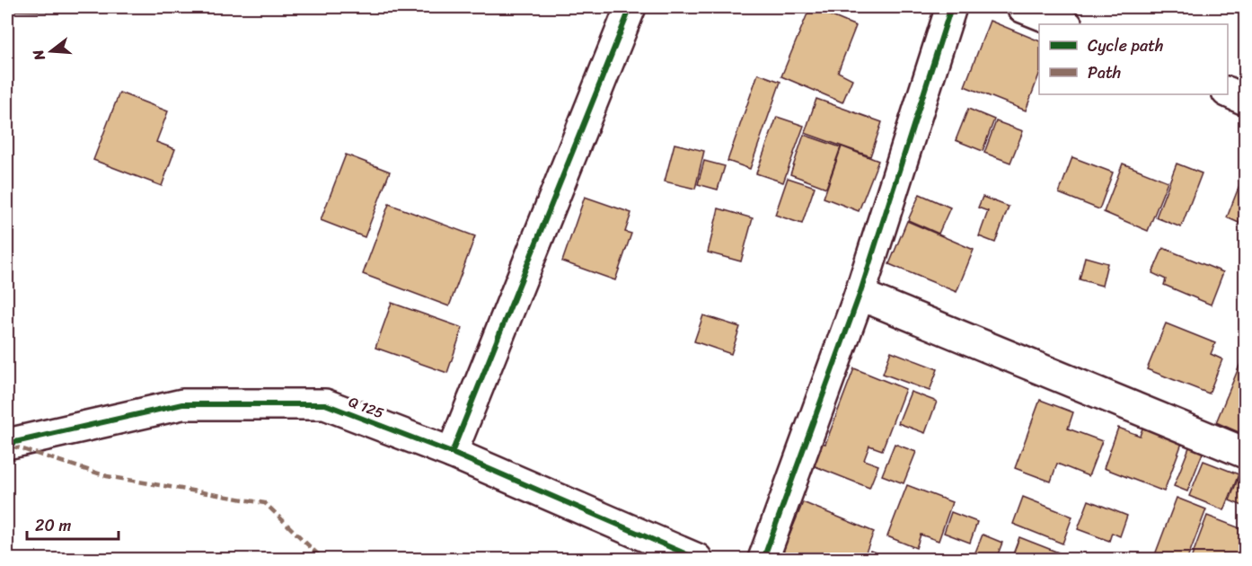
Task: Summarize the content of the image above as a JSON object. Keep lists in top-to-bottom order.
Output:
{
  "streets": {
    "street": ["Q 125"]
  },
  "legend": ["Cycle path", "Path"],
  "scale_bar": "20 m",
  "north": "left"
}
